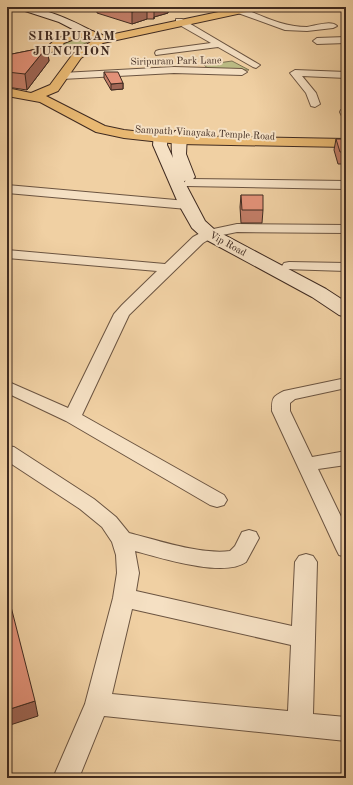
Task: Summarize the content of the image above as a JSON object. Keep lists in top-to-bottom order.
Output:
{
  "streets": {
    "main road": ["Sampath Vinayaka Temple Road", "Vip Road"],
    "street": ["Siripuram Park Lane"]
  },
  "crossings": [
    ["Sampath Vinayaka Temple Road", "Vip Road"]
  ],
  "districts": ["SIRIPURAM JUNCTION"]
}
